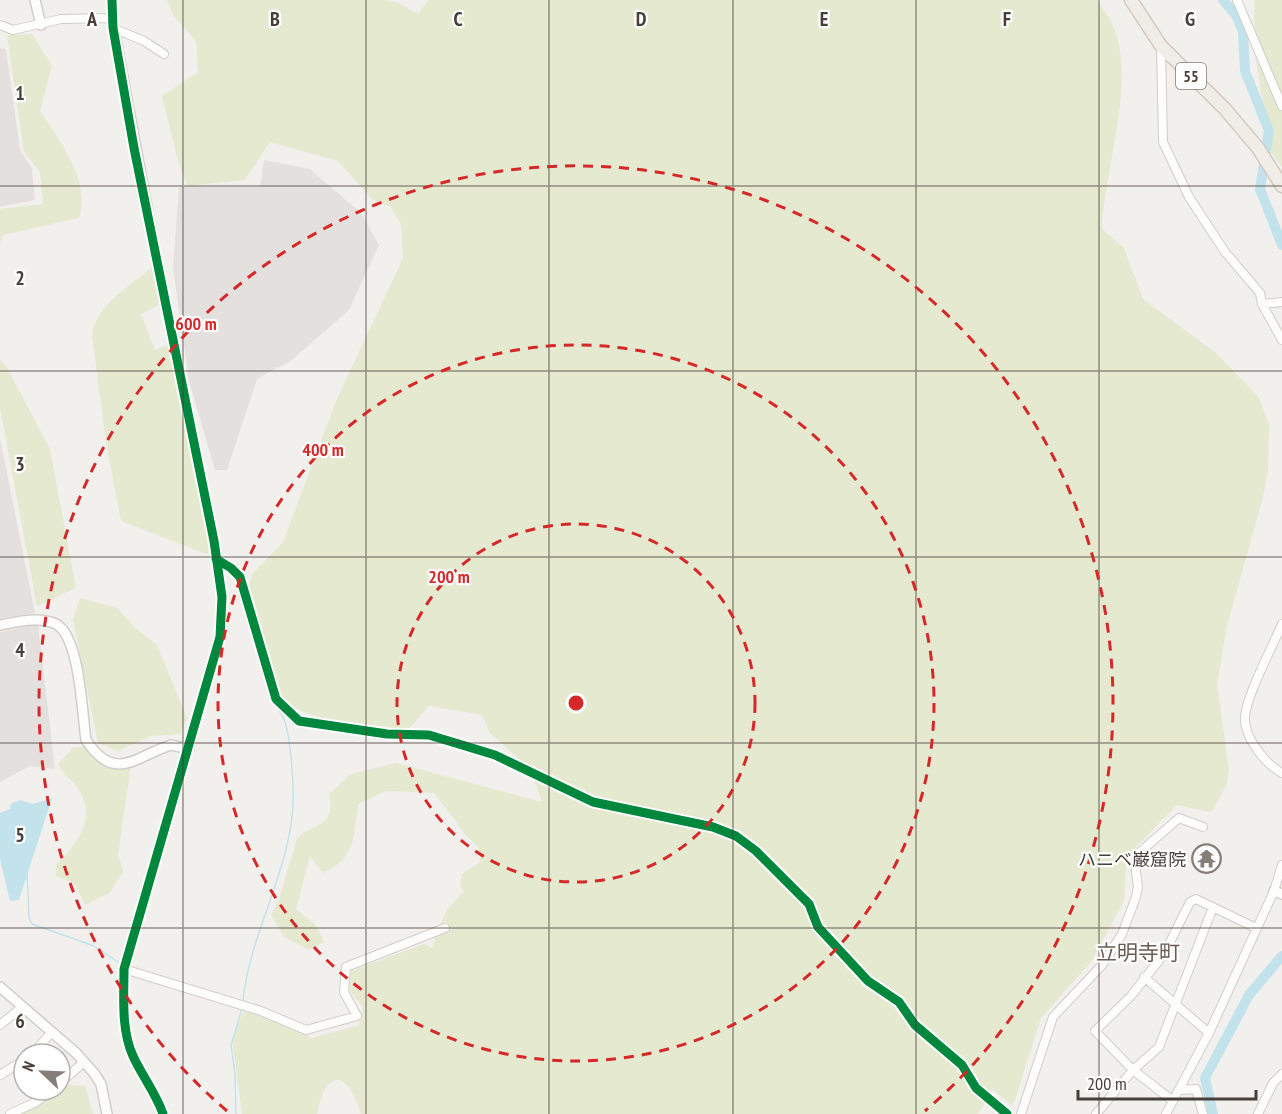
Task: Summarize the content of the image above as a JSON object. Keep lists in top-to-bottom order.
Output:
{
  "streets": {
    "main road": ["55"]
  },
  "districts": ["立明寺町"],
  "places": {
    "temple": ["ハニベ巌窟院"]
  },
  "scale_bar": "200 m",
  "north": "top left",
  "grid": {
    "columns": [
      "A",
      "B",
      "C",
      "D",
      "E",
      "F",
      "G"
    ],
    "rows": [
      "1",
      "2",
      "3",
      "4",
      "5",
      "6"
    ]
  },
  "rings": ["600 m", "400 m", "200 m"]
}
